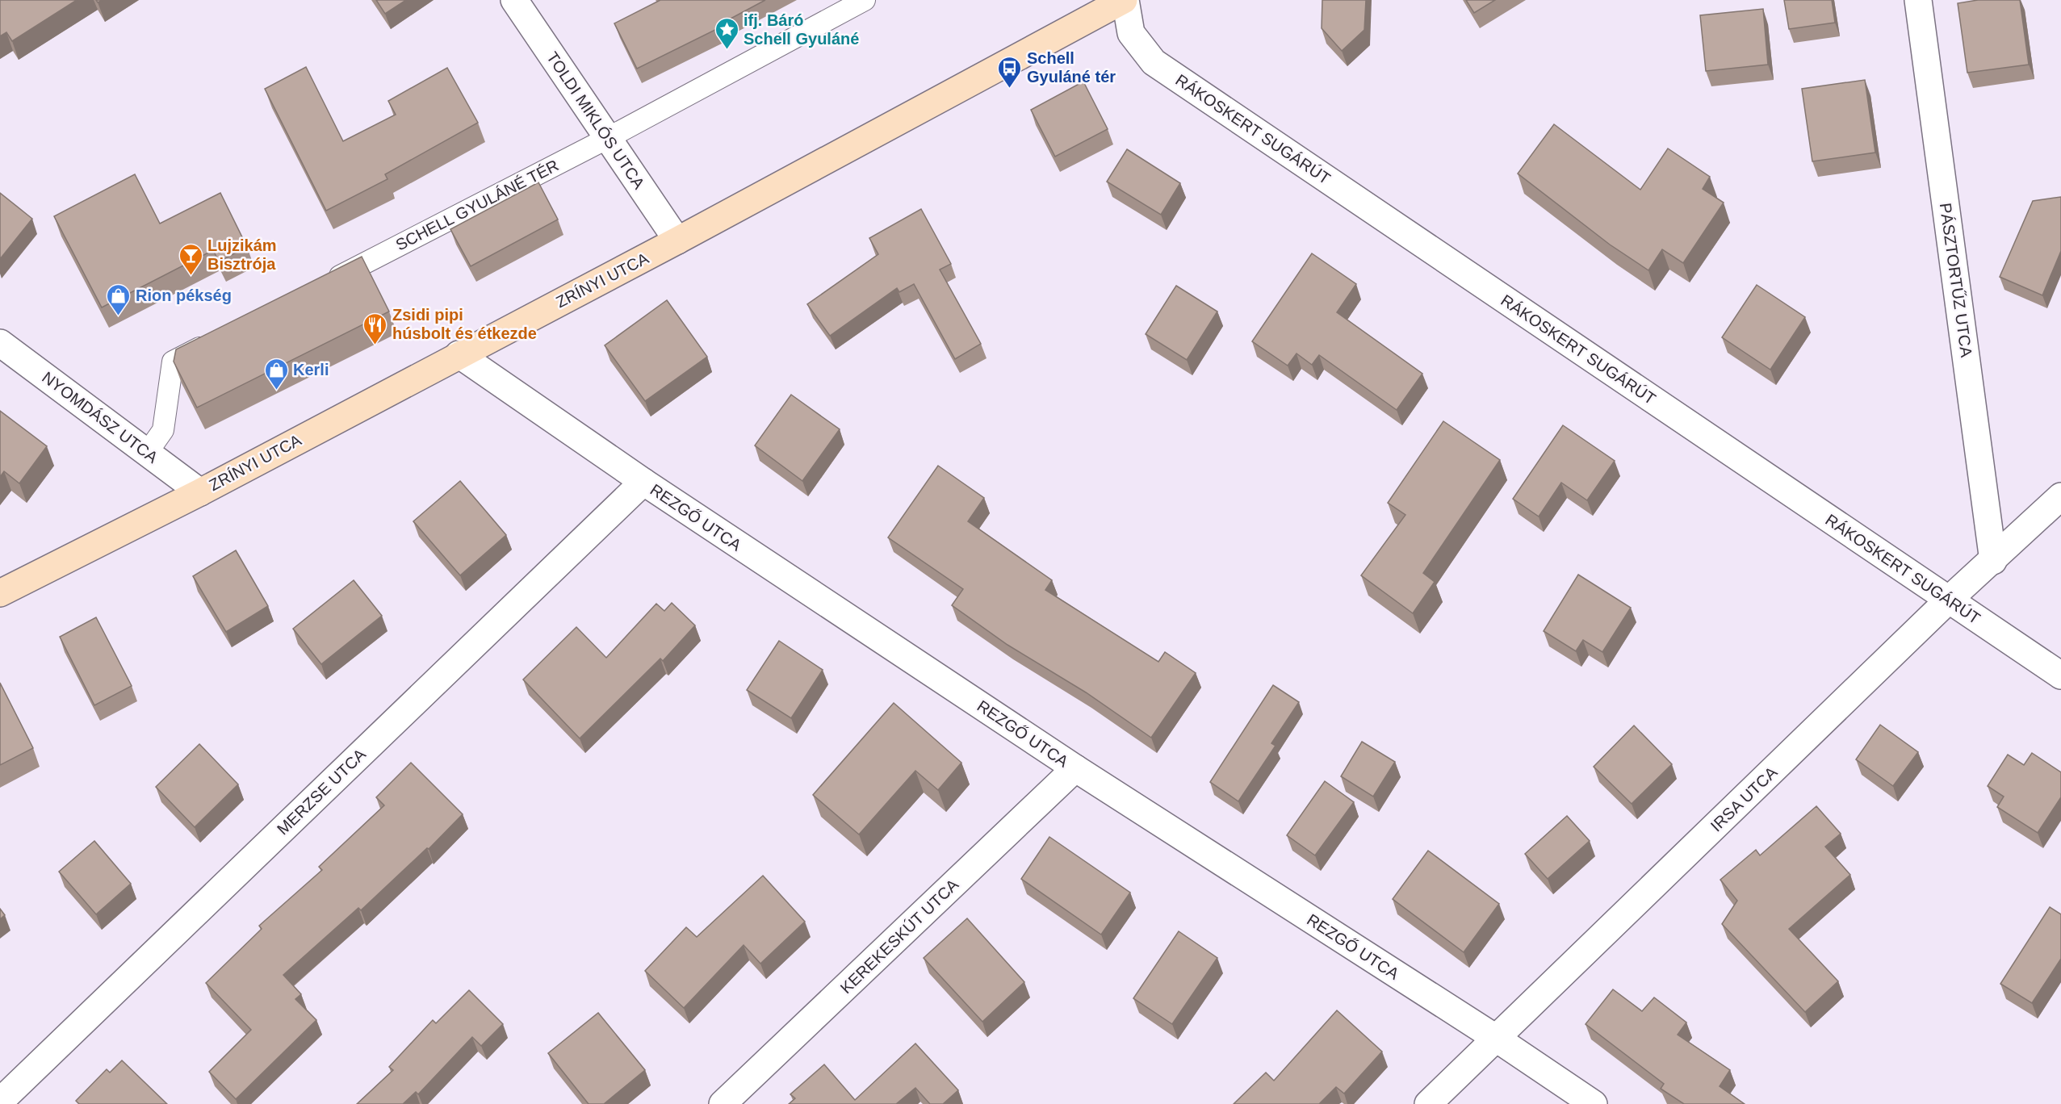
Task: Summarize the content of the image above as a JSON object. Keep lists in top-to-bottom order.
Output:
{
  "streets": {
    "main road": ["ZRÍNYI UTCA"],
    "street": [
      "TOLDI MIKLÓS UTCA",
      "RÁKOSKERT SUGÁRÚT",
      "PÁSZTORTŰZ UTCA",
      "NYOMDÁSZ UTCA",
      "REZGŐ UTCA",
      "MERZSE UTCA",
      "IRSA UTCA",
      "KEREKESKÚT UTCA"
    ],
    "lane": ["SCHELL GYULÁNÉ TÉR"]
  },
  "crossings": [
    ["TOLDI MIKLÓS UTCA", "SCHELL GYULÁNÉ TÉR"],
    ["TOLDI MIKLÓS UTCA", "ZRÍNYI UTCA"],
    ["RÁKOSKERT SUGÁRÚT", "ZRÍNYI UTCA"],
    ["RÁKOSKERT SUGÁRÚT", "IRSA UTCA"],
    ["ZRÍNYI UTCA", "NYOMDÁSZ UTCA"],
    ["ZRÍNYI UTCA", "REZGŐ UTCA"],
    ["PÁSZTORTŰZ UTCA", "IRSA UTCA"],
    ["REZGŐ UTCA", "MERZSE UTCA"],
    ["REZGŐ UTCA", "IRSA UTCA"],
    ["REZGŐ UTCA", "KEREKESKÚT UTCA"]
  ],
  "places": {
    "place": ["ifj. Báró Schell Gyuláné"],
    "bus stop": ["Schell Gyuláné tér"],
    "bar": ["Lujzikám Bisztrója"],
    "shop": ["Rion pékség", "Kerli"],
    "restaurant": ["Zsidi pipi húsbolt és étkezde"]
  }
}
